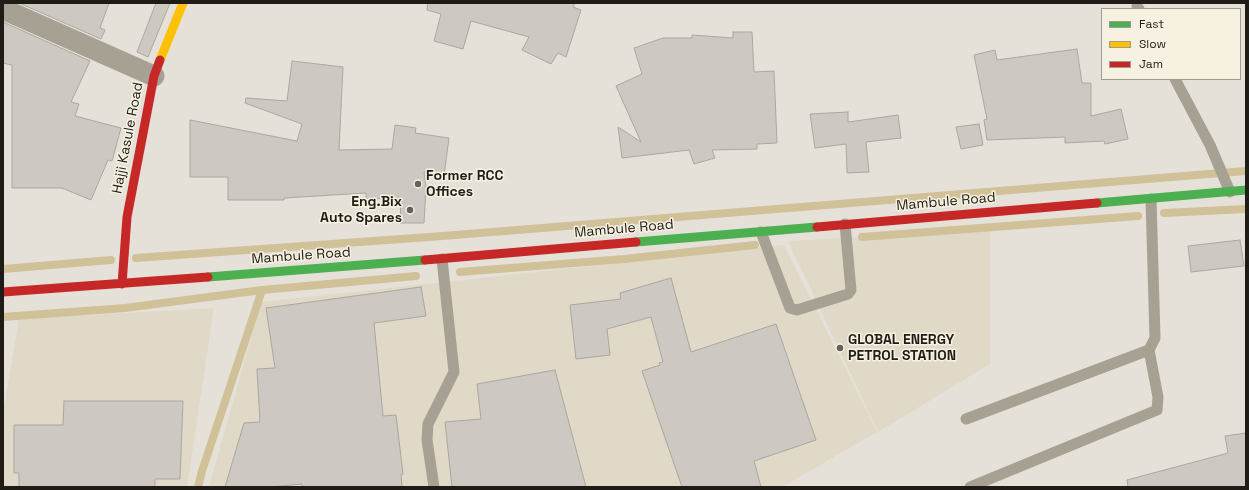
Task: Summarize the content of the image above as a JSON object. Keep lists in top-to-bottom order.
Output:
{
  "streets": {
    "street": ["Hajji Kasule Road", "Mambule Road"]
  },
  "crossings": [
    ["Hajji Kasule Road", "Mambule Road"]
  ],
  "places": ["Former RCC Offices", "Eng.Bix Auto Spares", "GLOBAL ENERGY PETROL STATION"],
  "legend": ["Fast", "Slow", "Jam"]
}
